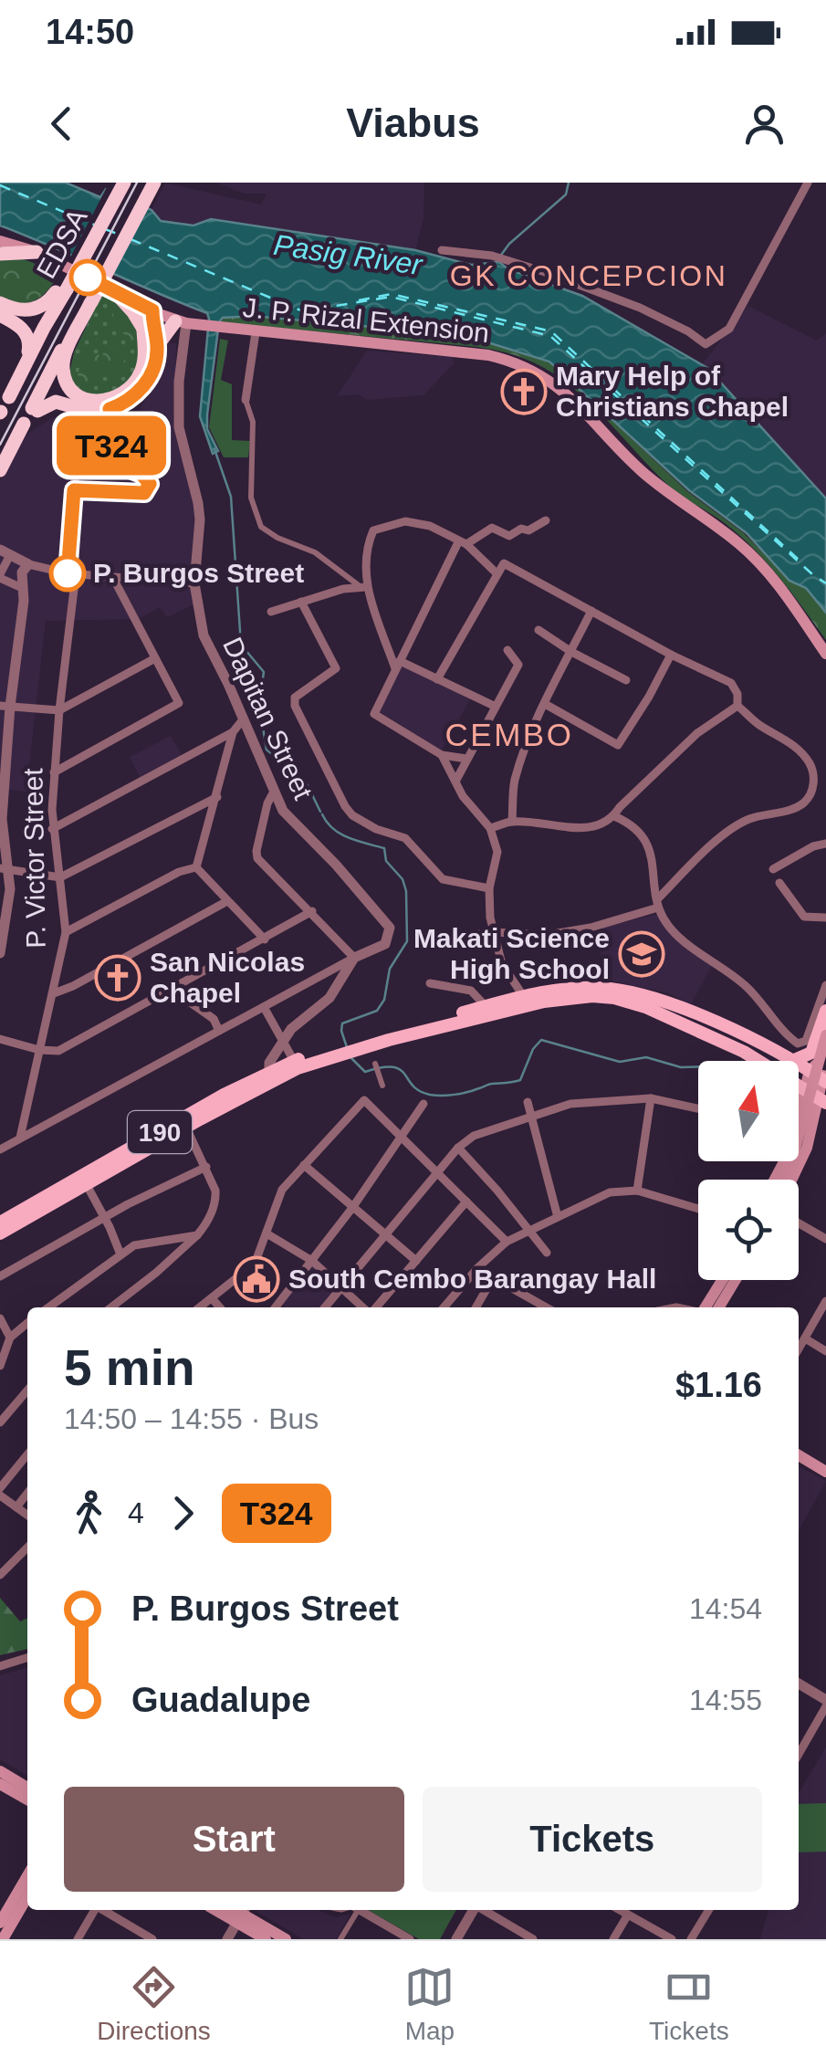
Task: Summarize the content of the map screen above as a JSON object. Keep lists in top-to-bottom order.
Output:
{
  "streets": {
    "highway": ["EDSA"],
    "main road": ["J. P. Rizal Extension", "190"],
    "street": ["Dapitan Street", "P. Victor Street"]
  },
  "crossings": [
    ["EDSA", "P. Victor Street"],
    ["J. P. Rizal Extension", "Dapitan Street"],
    ["Dapitan Street", "P. Victor Street"]
  ],
  "districts": ["GK CONCEPCION", "CEMBO"],
  "water": ["Pasig River"],
  "places": {
    "church": ["Mary Help of Christians Chapel", "San Nicolas Chapel"],
    "other": ["P. Burgos Street"],
    "school or university": ["Makati Science High School"],
    "public building": ["South Cembo Barangay Hall"]
  },
  "lines": ["bus line T324"],
  "north": "top",
  "page": {
    "status": "14:50",
    "header": "Viabus",
    "on_map": "T324",
    "heading": ["5 min", "14:50 – 14:55 · Bus", "$1.16"],
    "legs": ["4", "T324"],
    "list": [
      {
        "name": "P. Burgos Street",
        "value": "14:54"
      },
      {
        "name": "Guadalupe",
        "value": "14:55"
      }
    ],
    "buttons": ["Start", "Tickets"],
    "tabs": ["Directions", "Map", "Tickets"]
  }
}
